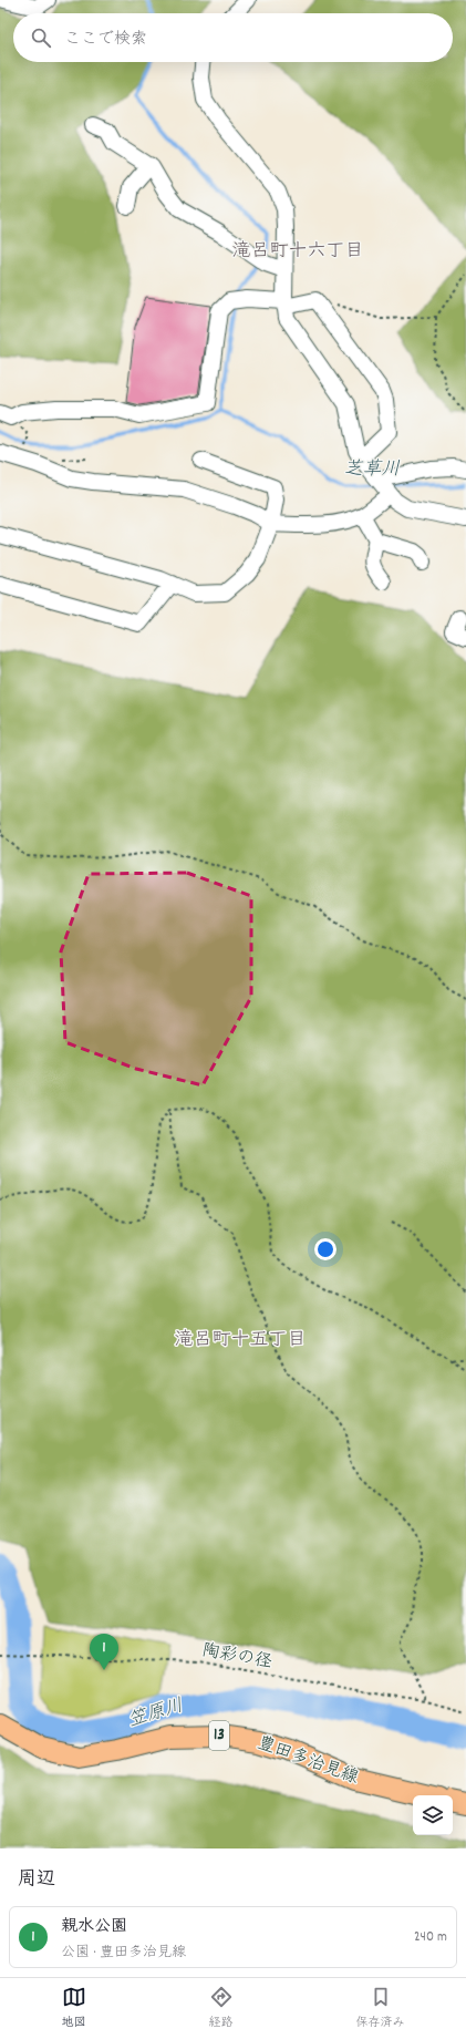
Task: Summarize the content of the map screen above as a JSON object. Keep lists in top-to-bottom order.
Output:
{
  "streets": {
    "main road": ["13", "豊田多治見線"],
    "path": ["陶彩の径"]
  },
  "districts": ["滝呂町十六丁目", "滝呂町十五丁目"],
  "water": ["芝草川", "笠原川"],
  "page": {
    "search": "ここで検索",
    "pins": "1",
    "heading": "周辺",
    "list": [
      {
        "mark": "1",
        "name": "親水公園",
        "note": "公園 · 豊田多治見線",
        "value": "240 m"
      }
    ],
    "nav": ["地図", "経路", "保存済み"]
  }
}
